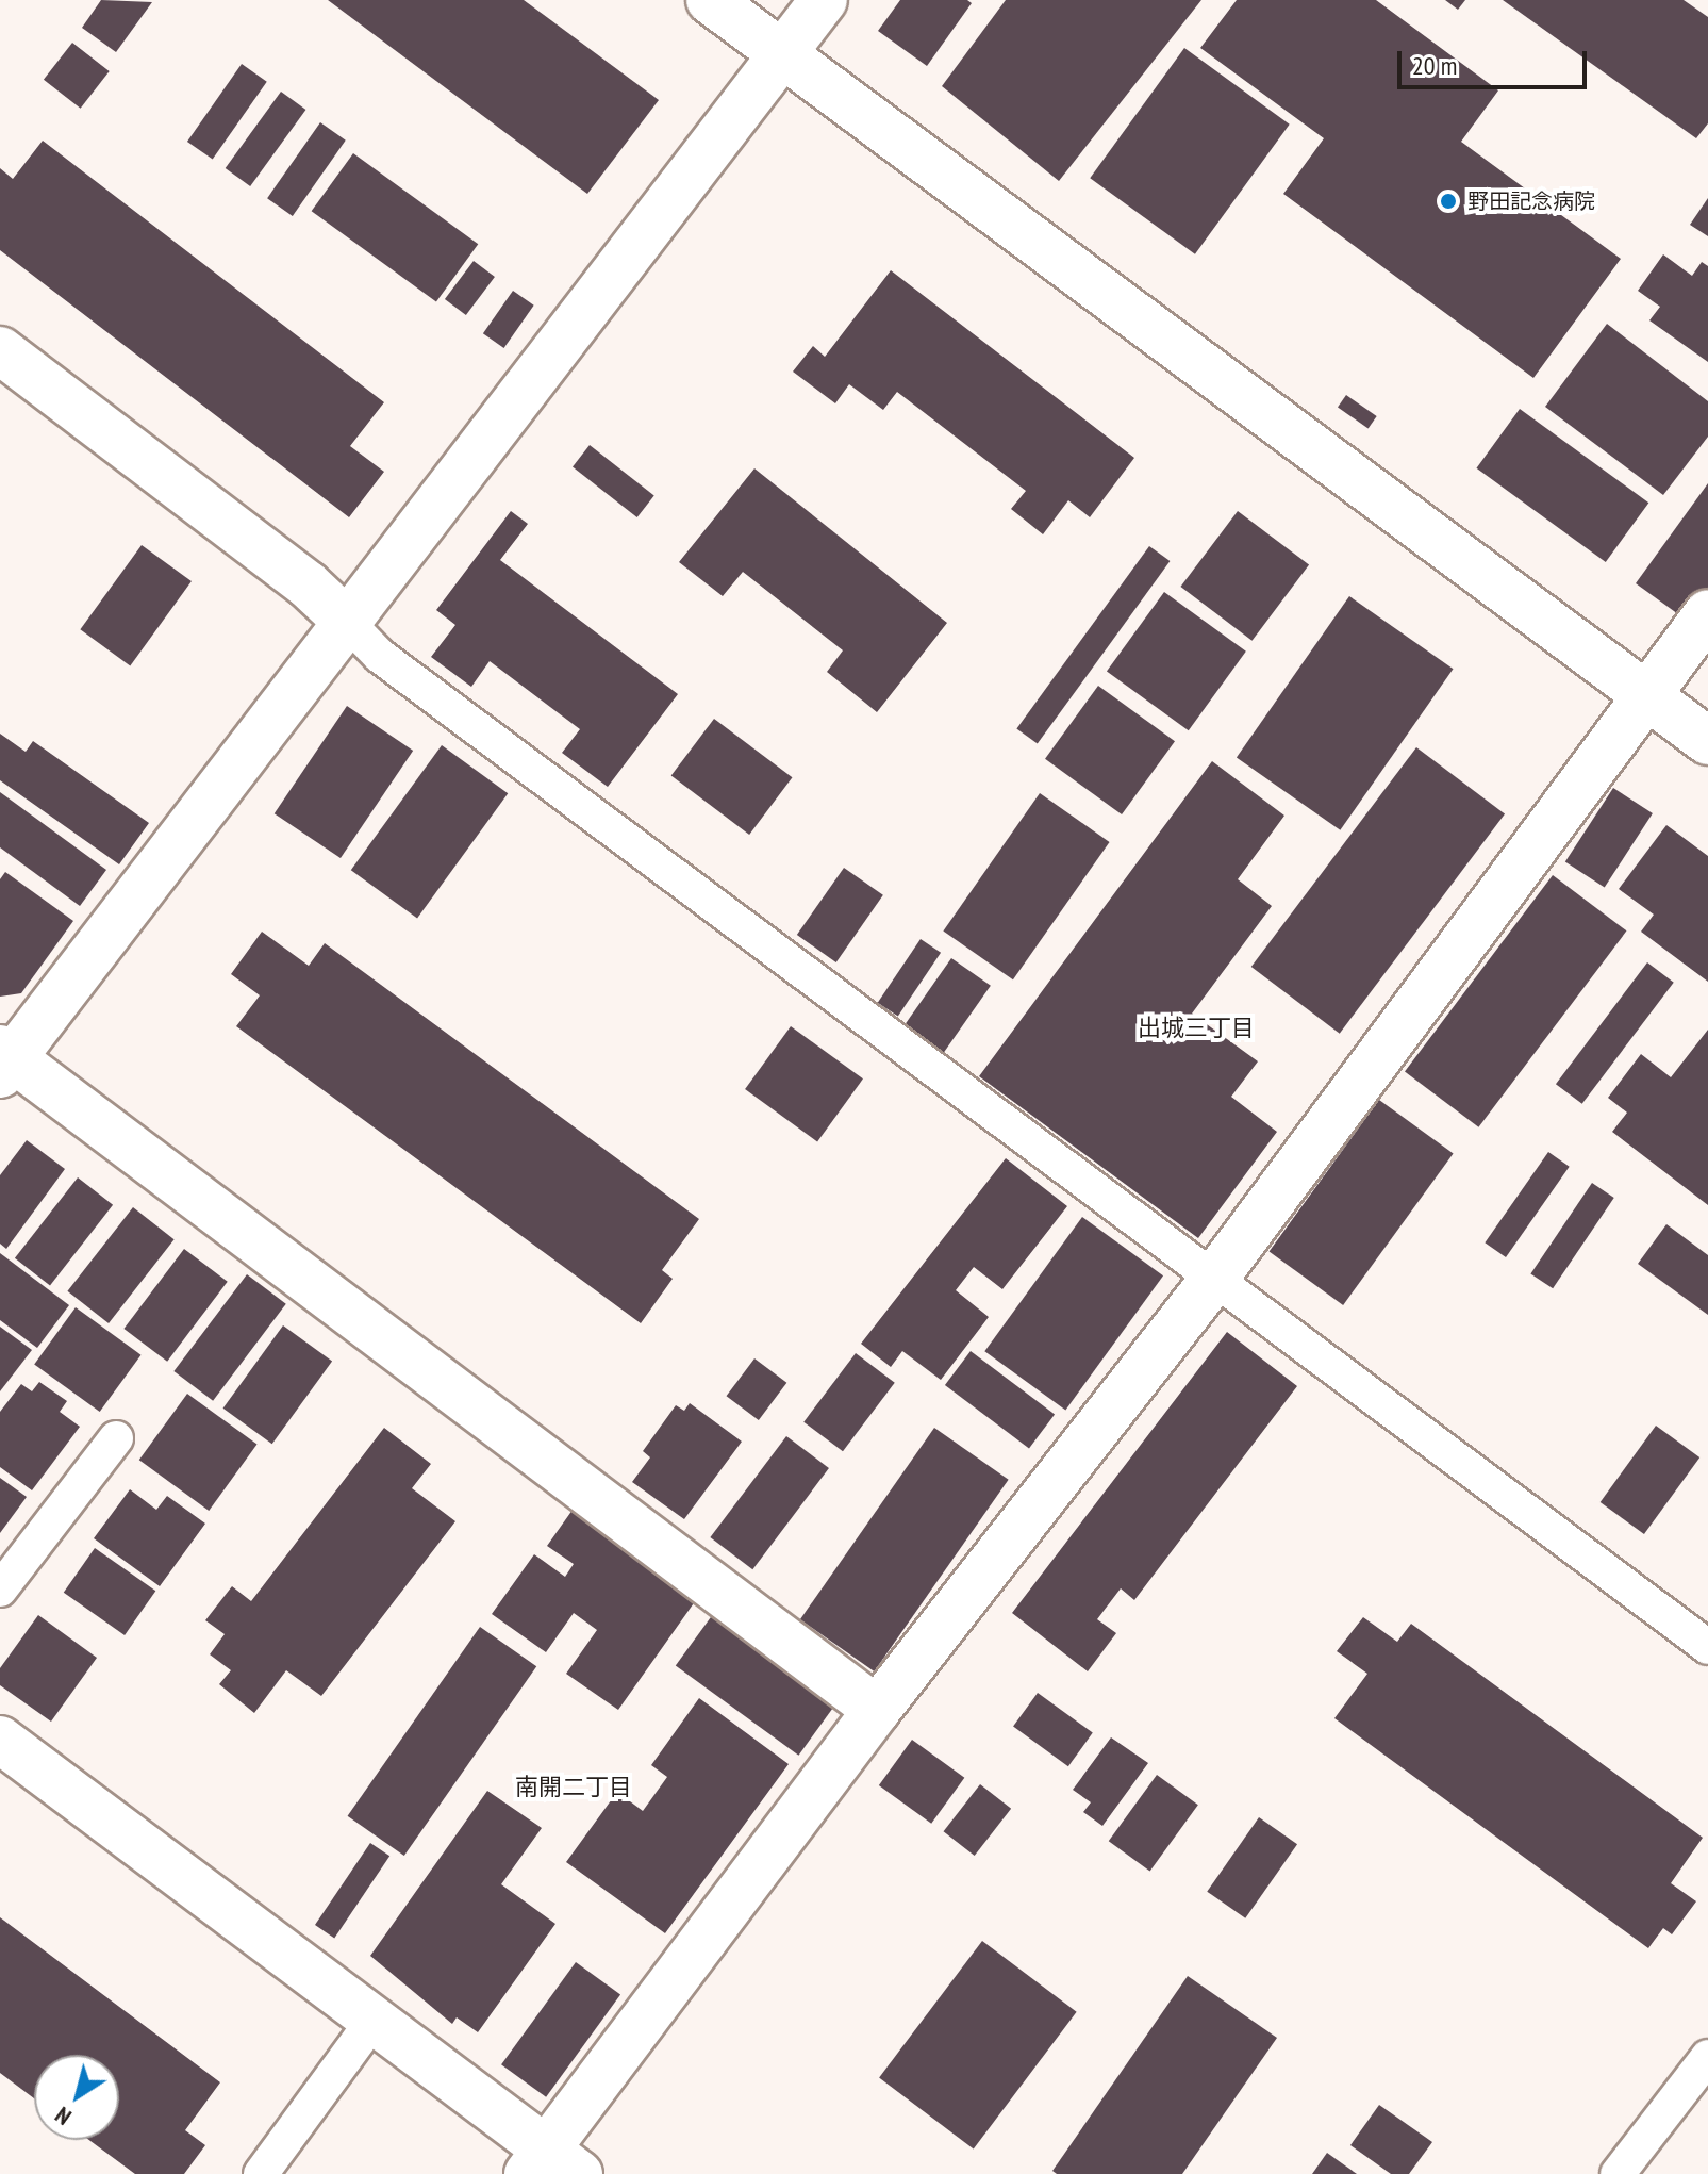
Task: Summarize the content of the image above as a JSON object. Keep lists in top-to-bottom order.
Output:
{
  "districts": ["出城三丁目", "南開二丁目"],
  "places": ["野田記念病院"],
  "scale_bar": "20 m",
  "north": "bottom left"
}
